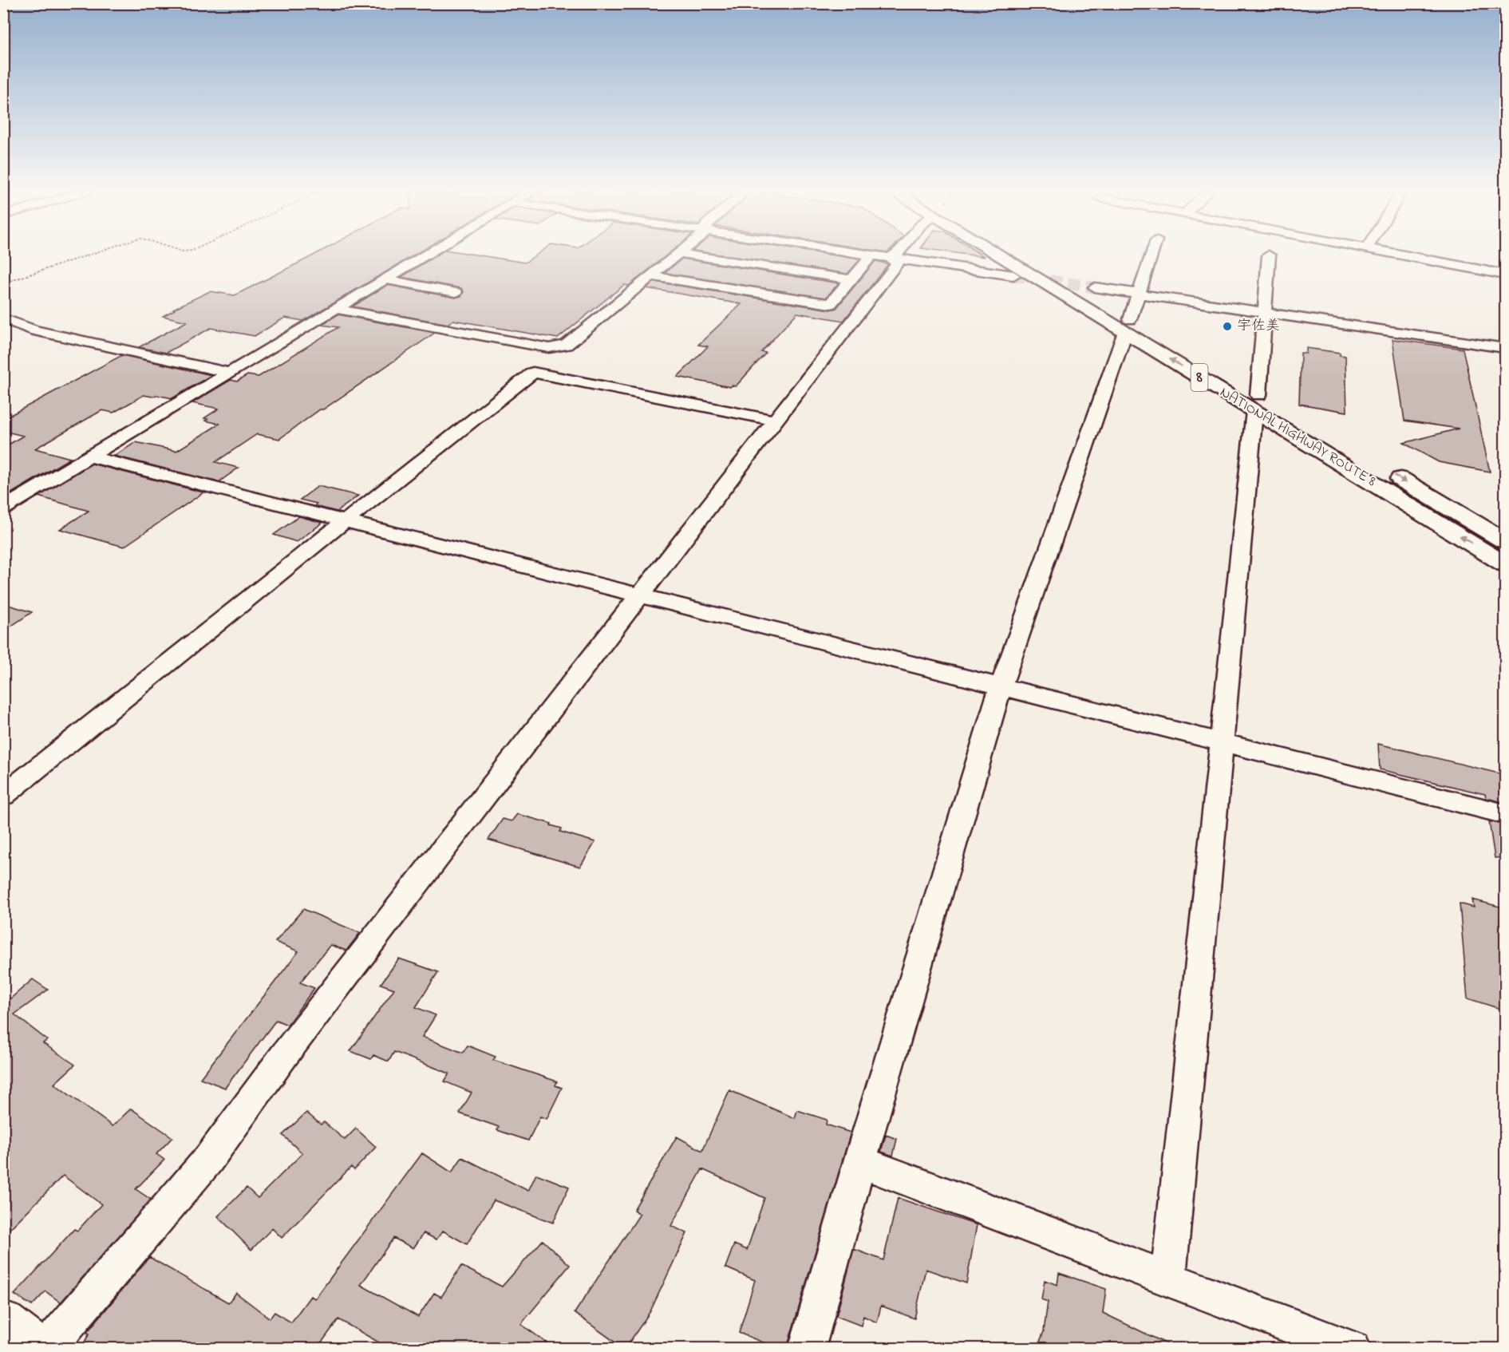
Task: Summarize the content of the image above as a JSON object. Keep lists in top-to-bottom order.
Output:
{
  "streets": {
    "main road": ["8", "NATIONAL HIGHWAY ROUTE 8"]
  },
  "places": ["宇佐美"]
}
